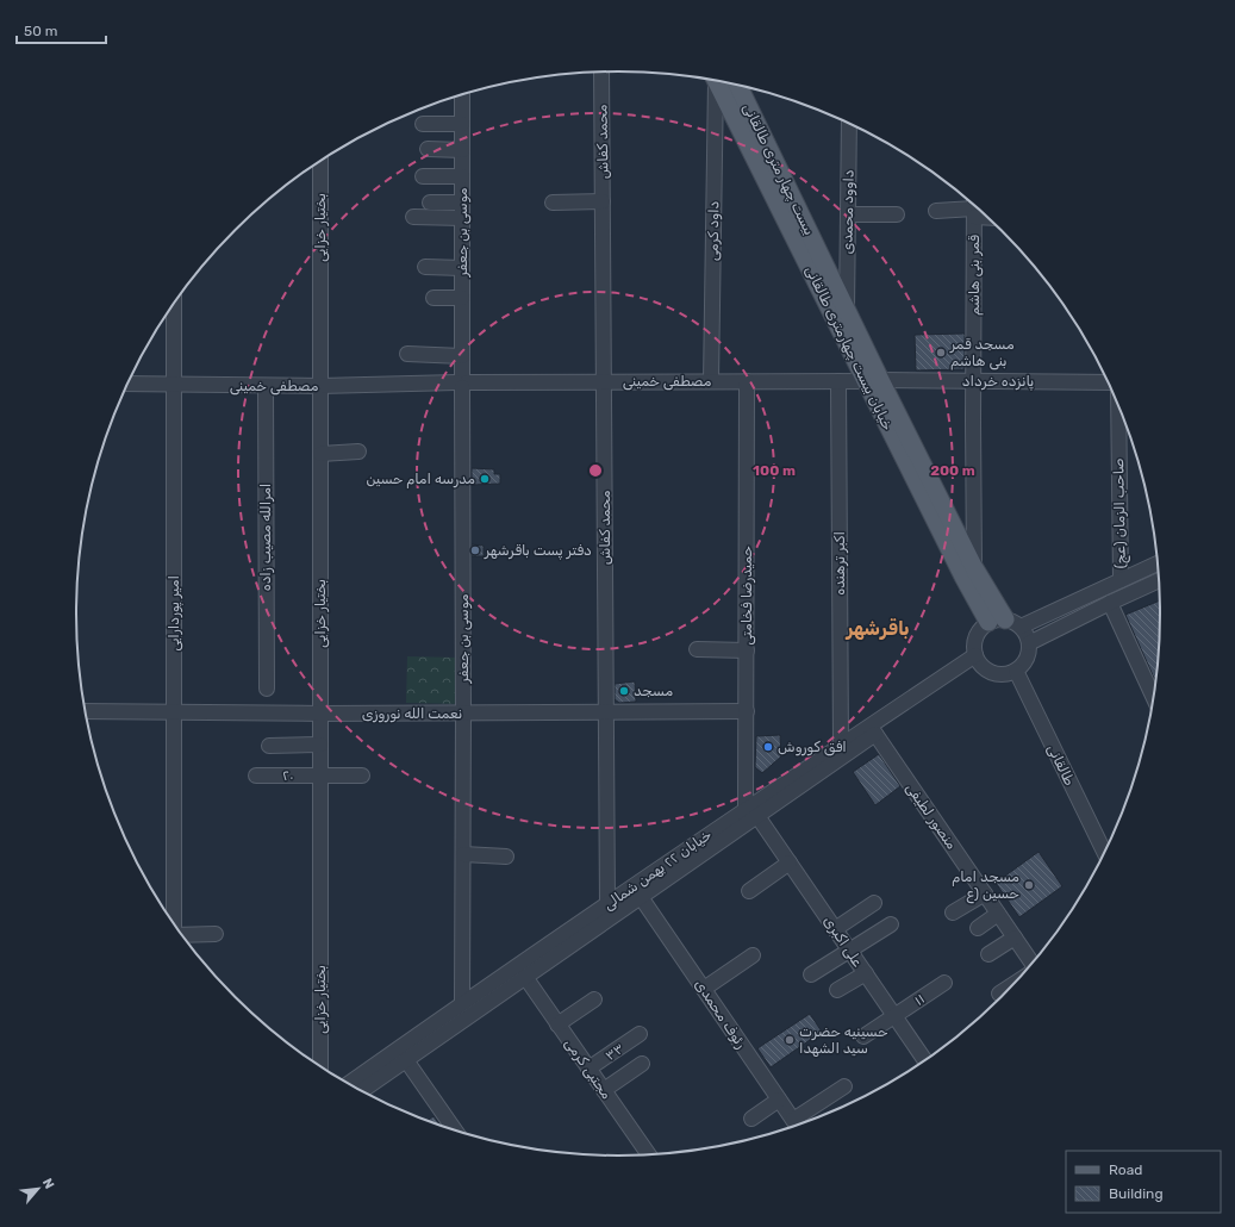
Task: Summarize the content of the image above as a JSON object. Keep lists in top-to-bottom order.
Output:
{
  "streets": {
    "main road": ["بیست چهار متری طالقانی", "خیابان بیست چهارمتری طالقانی"],
    "street": [
      "محمد کفاش",
      "داوود محمدی",
      "بختیار خزایی",
      "داود کرمی",
      "موسی بن جعفر",
      "قمر بنی هاشم",
      "مصطفی خمینی",
      "پانزده خرداد",
      "صاحب الزمان (عج)",
      "امرالله مصیب زاده",
      "اکبر ترهنده",
      "حمیدرضا فخامتی",
      "امیر پوردارایی",
      "نعمت الله نوروزی",
      "طالقانی",
      "۲۰",
      "منصور لطیفی",
      "خیابان ۲۲ بهمن شمالی",
      "علی اکبری",
      "۱۱",
      "رئوف محمدی",
      "۳۳",
      "مجتبی کرمی"
    ]
  },
  "crossings": [
    ["محمد کفاش", "مصطفی خمینی"],
    ["محمد کفاش", "نعمت الله نوروزی"],
    ["محمد کفاش", "خیابان ۲۲ بهمن شمالی"],
    ["بیست چهار متری طالقانی", "داوود محمدی"],
    ["بیست چهار متری طالقانی", "خیابان بیست چهارمتری طالقانی"],
    ["بیست چهار متری طالقانی", "مصطفی خمینی"],
    ["بیست چهار متری طالقانی", "پانزده خرداد"],
    ["بختیار خزایی", "مصطفی خمینی"],
    ["بختیار خزایی", "نعمت الله نوروزی"],
    ["بختیار خزایی", "۲۰"],
    ["داود کرمی", "مصطفی خمینی"],
    ["موسی بن جعفر", "مصطفی خمینی"],
    ["موسی بن جعفر", "نعمت الله نوروزی"],
    ["موسی بن جعفر", "خیابان ۲۲ بهمن شمالی"],
    ["قمر بنی هاشم", "خیابان بیست چهارمتری طالقانی"],
    ["قمر بنی هاشم", "پانزده خرداد"],
    ["خیابان بیست چهارمتری طالقانی", "مصطفی خمینی"],
    ["خیابان بیست چهارمتری طالقانی", "پانزده خرداد"],
    ["خیابان بیست چهارمتری طالقانی", "طالقانی"],
    ["خیابان بیست چهارمتری طالقانی", "خیابان ۲۲ بهمن شمالی"],
    ["مصطفی خمینی", "پانزده خرداد"],
    ["مصطفی خمینی", "امرالله مصیب زاده"],
    ["مصطفی خمینی", "اکبر ترهنده"],
    ["مصطفی خمینی", "حمیدرضا فخامتی"],
    ["مصطفی خمینی", "امیر پوردارایی"],
    ["اکبر ترهنده", "خیابان ۲۲ بهمن شمالی"],
    ["حمیدرضا فخامتی", "نعمت الله نوروزی"],
    ["حمیدرضا فخامتی", "خیابان ۲۲ بهمن شمالی"],
    ["حمیدرضا فخامتی", "علی اکبری"],
    ["امیر پوردارایی", "نعمت الله نوروزی"],
    ["طالقانی", "خیابان ۲۲ بهمن شمالی"],
    ["منصور لطیفی", "خیابان ۲۲ بهمن شمالی"],
    ["خیابان ۲۲ بهمن شمالی", "علی اکبری"],
    ["خیابان ۲۲ بهمن شمالی", "رئوف محمدی"],
    ["خیابان ۲۲ بهمن شمالی", "مجتبی کرمی"],
    ["علی اکبری", "۱۱"],
    ["۳۳", "مجتبی کرمی"]
  ],
  "districts": ["باقرشهر"],
  "places": [
    "مسجد قمر بنی هاشم",
    "مدرسه امام حسین",
    "دفتر پست باقرشهر",
    "مسجد",
    "افق کوروش",
    "مسجد امام حسین (ع",
    "حسینیه حضرت سید الشهدا"
  ],
  "legend": ["Road", "Building"],
  "scale_bar": "50 m",
  "north": "top right",
  "rings": ["100 m", "200 m"]
}
